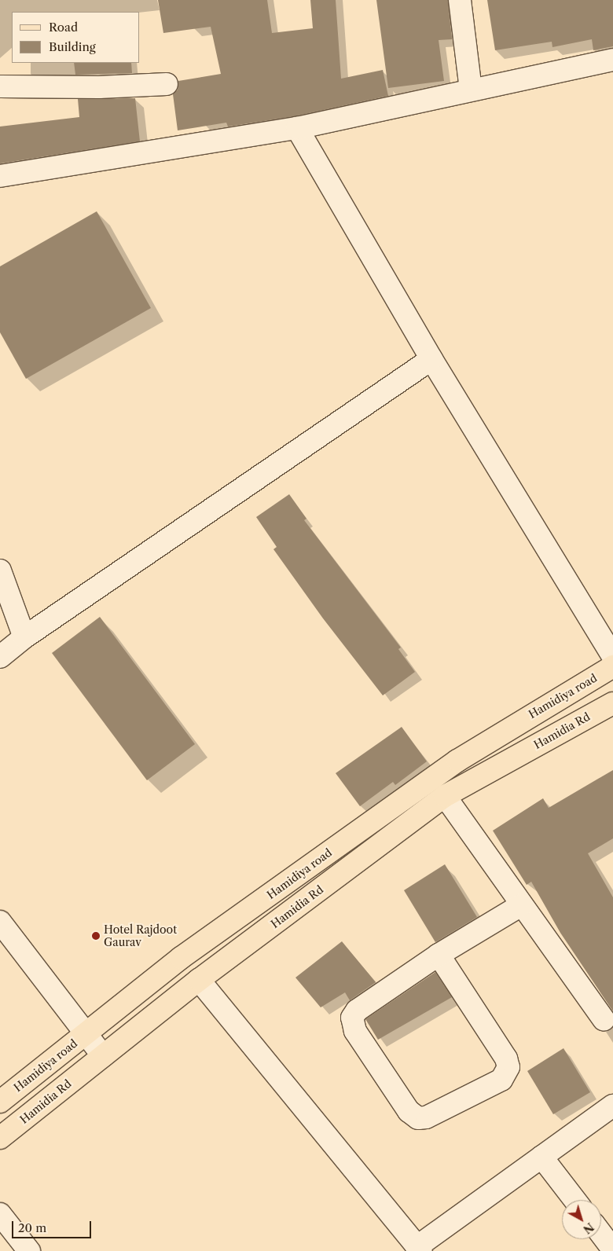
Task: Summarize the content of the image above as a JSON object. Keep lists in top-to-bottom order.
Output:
{
  "streets": {
    "main road": ["Hamidiya road", "Hamidia Rd"]
  },
  "places": ["Hotel Rajdoot Gaurav"],
  "legend": ["Road", "Building"],
  "scale_bar": "20 m",
  "north": "bottom right"
}
